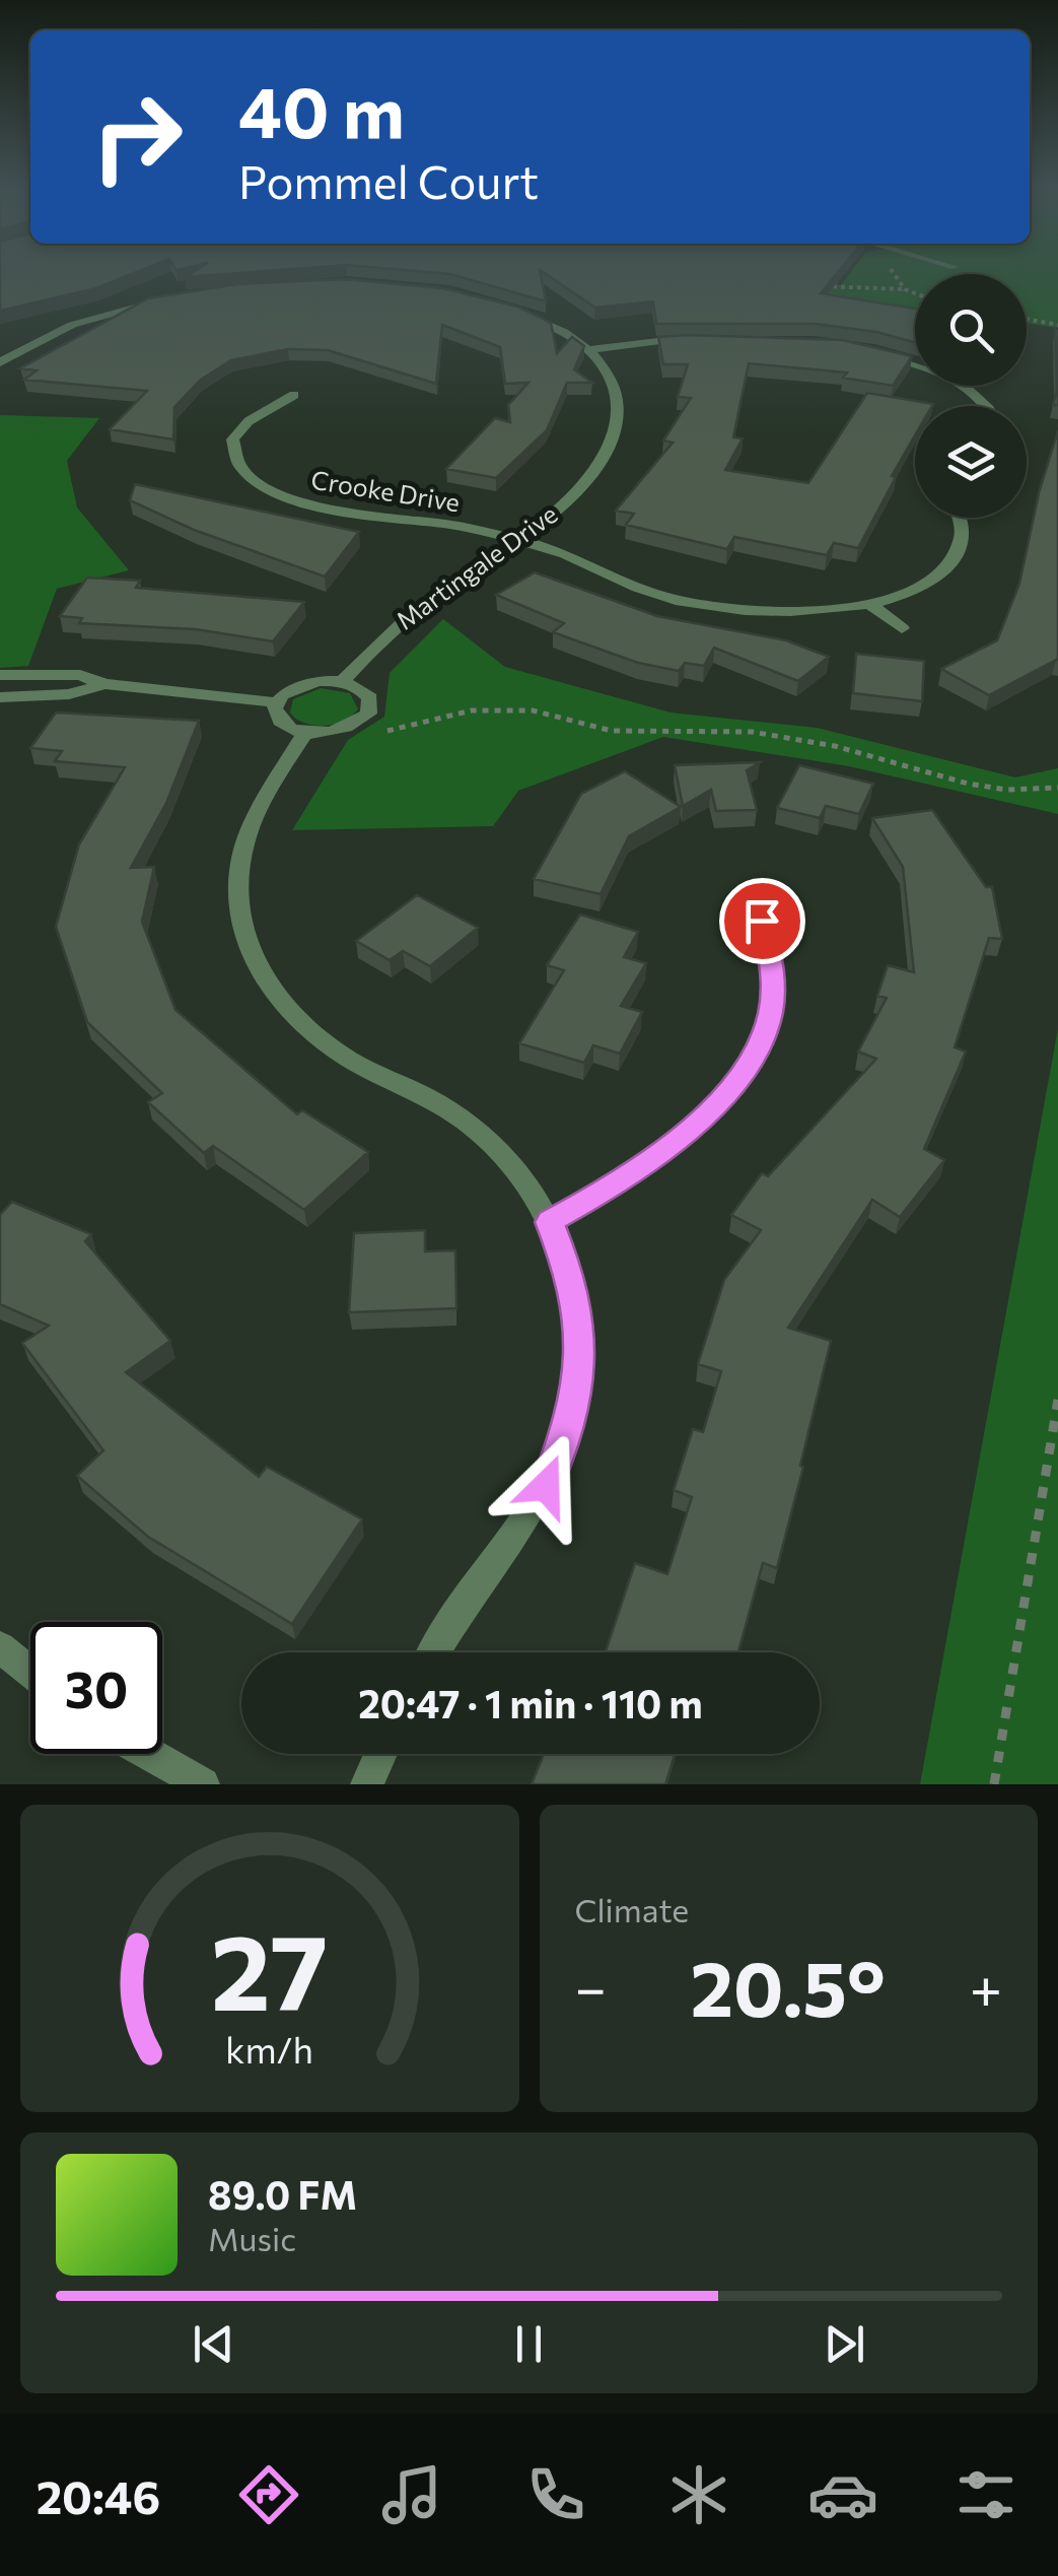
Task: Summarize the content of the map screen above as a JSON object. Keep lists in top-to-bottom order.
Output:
{
  "streets": {
    "street": ["Crooke Drive", "Martingale Drive"]
  },
  "crossings": [
    ["Crooke Drive", "Martingale Drive"]
  ],
  "page": {
    "turn": ["40 m", "Pommel Court"],
    "limit": "30",
    "trip": "20:47 · 1 min · 110 m",
    "tile": "Climate",
    "heat": ["−", "20.5°", "+"],
    "song": ["89.0 FM", "Music"],
    "tabs": "20:46",
    "gauge": ["27", "km/h"]
  }
}
